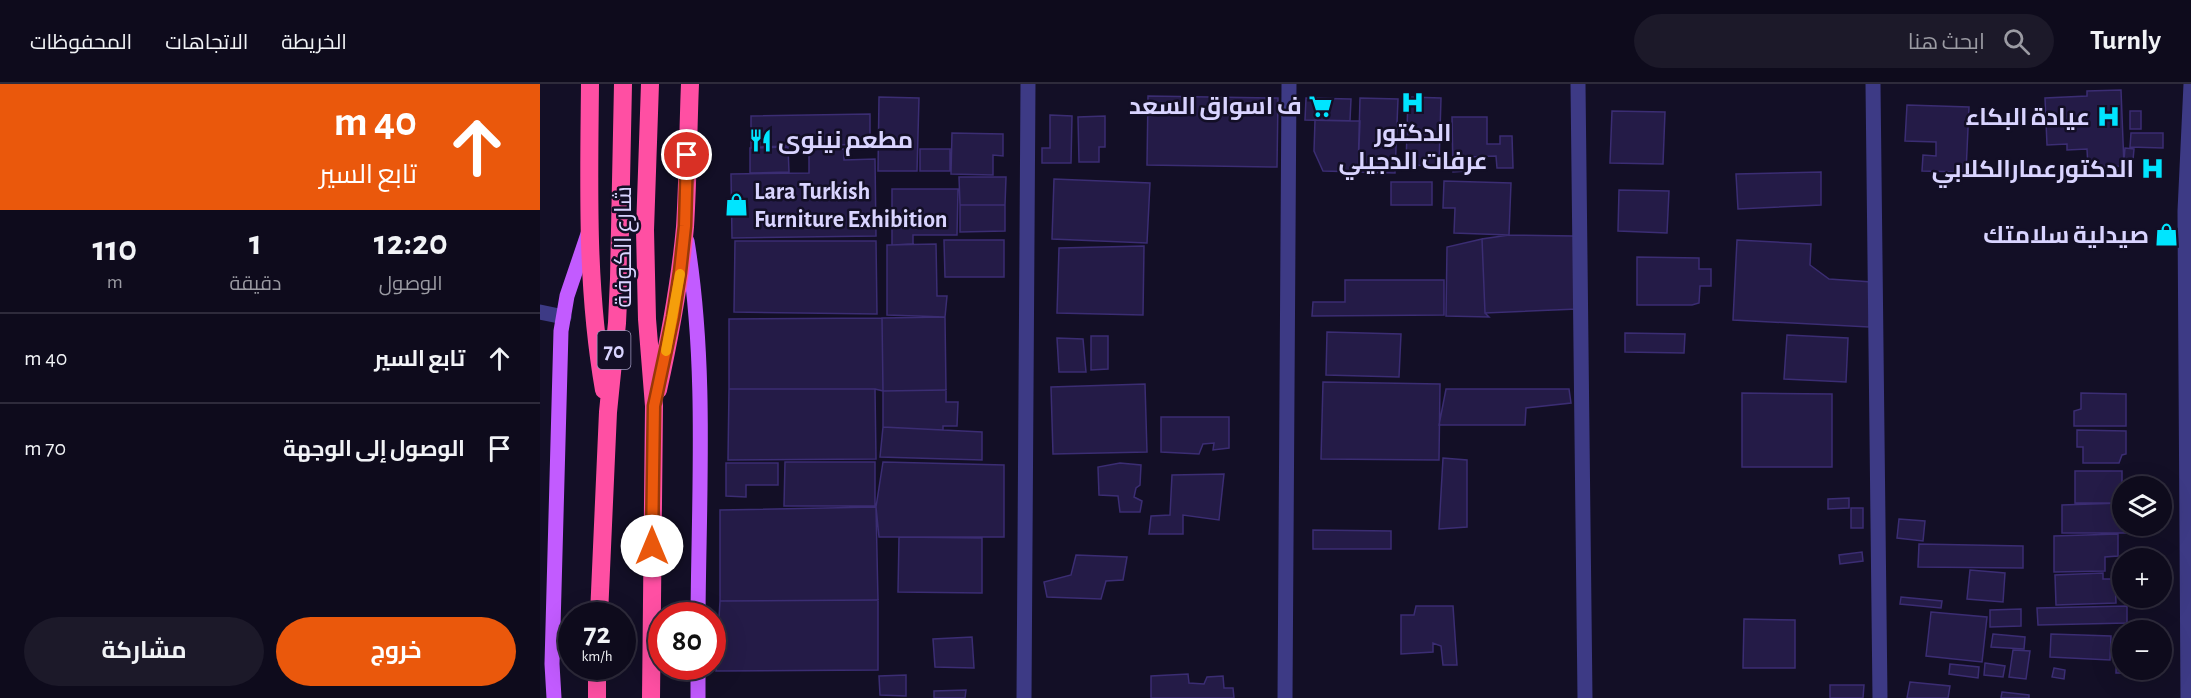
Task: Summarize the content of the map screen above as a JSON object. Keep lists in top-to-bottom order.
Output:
{
  "streets": {
    "highway": ["شارع الكوفة", "70"]
  },
  "places": {
    "hospital": ["الدكتور عرفات الدجيلي", "عيادة البكاء", "الدكتورعمارالكلابي"],
    "supermarket": ["ف اسواق السعد"],
    "restaurant": ["مطعم نينوى"],
    "shop": ["Lara Turkish Furniture Exhibition", "صيدلية سلامتك"]
  },
  "page": {
    "header": "Turnly",
    "search": "ابحث هنا",
    "nav": ["الخريطة", "الاتجاهات", "المحفوظات"],
    "turn": ["40 m", "تابع السير"],
    "eta": [
      "12:20",
      "الوصول",
      "1",
      "دقيقة",
      "110",
      "m"
    ],
    "list": [
      {
        "name": "تابع السير",
        "value": "40 m"
      },
      {
        "name": "الوصول إلى الوجهة",
        "value": "70 m"
      }
    ],
    "map_buttons": ["+", "−"],
    "speed": "72 km/h",
    "limit": "80",
    "buttons": ["خروج", "مشاركة"]
  }
}
